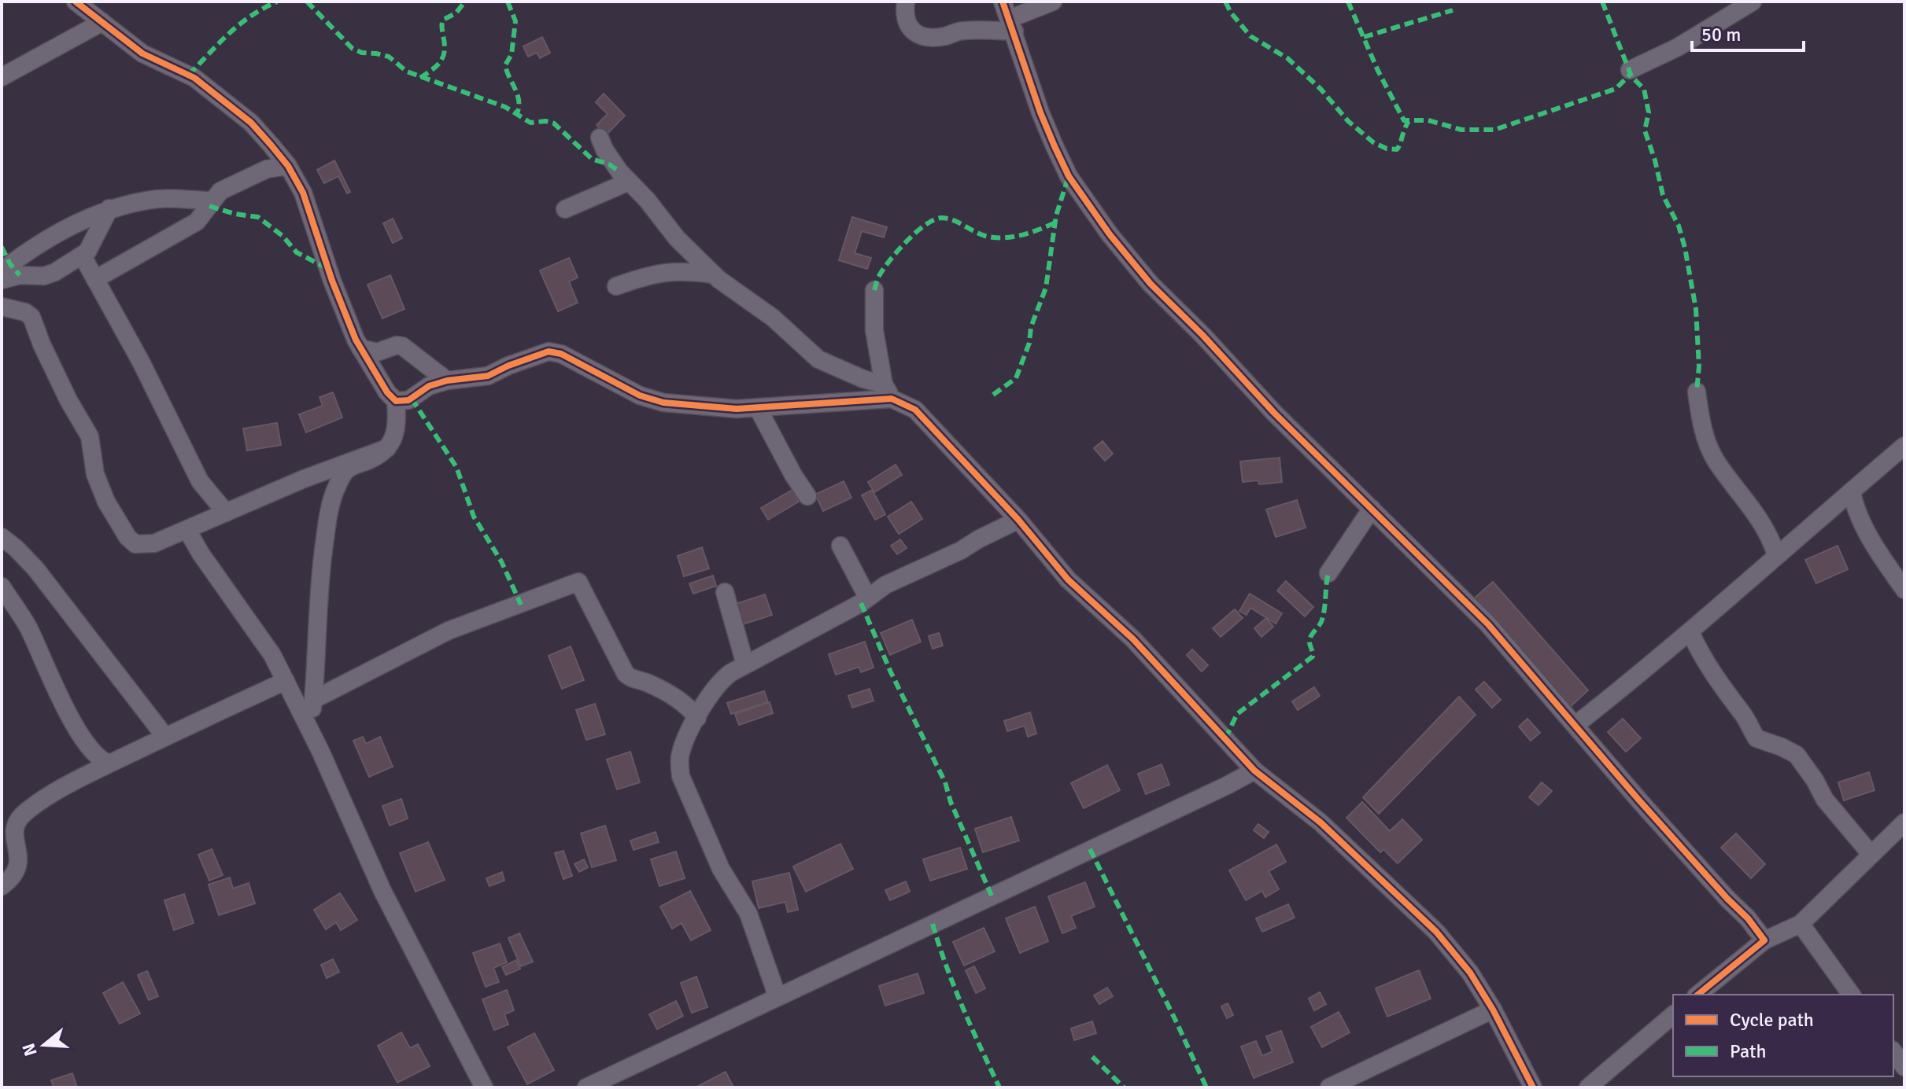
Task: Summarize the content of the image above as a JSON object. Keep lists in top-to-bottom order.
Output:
{
  "legend": ["Cycle path", "Path"],
  "scale_bar": "50 m",
  "north": "left"
}
